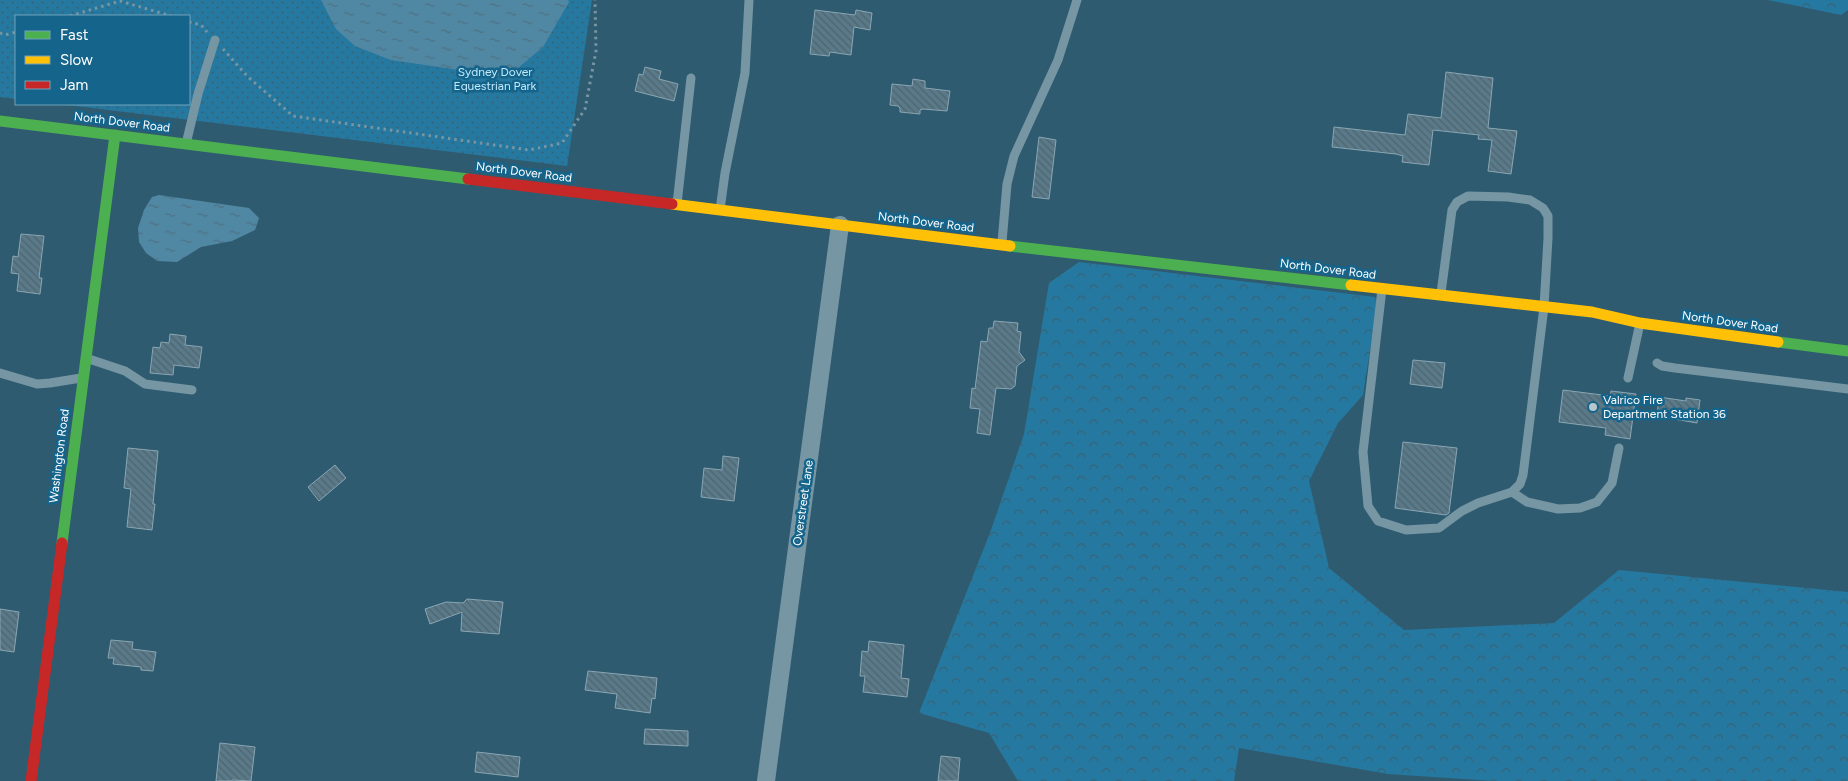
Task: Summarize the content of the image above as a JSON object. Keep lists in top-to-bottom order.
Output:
{
  "streets": {
    "street": ["North Dover Road", "Washington Road", "Overstreet Lane"]
  },
  "crossings": [
    ["North Dover Road", "Washington Road"],
    ["North Dover Road", "Overstreet Lane"]
  ],
  "parks": ["Sydney Dover Equestrian Park"],
  "places": ["Valrico Fire Department Station 36"],
  "legend": ["Fast", "Slow", "Jam"]
}
